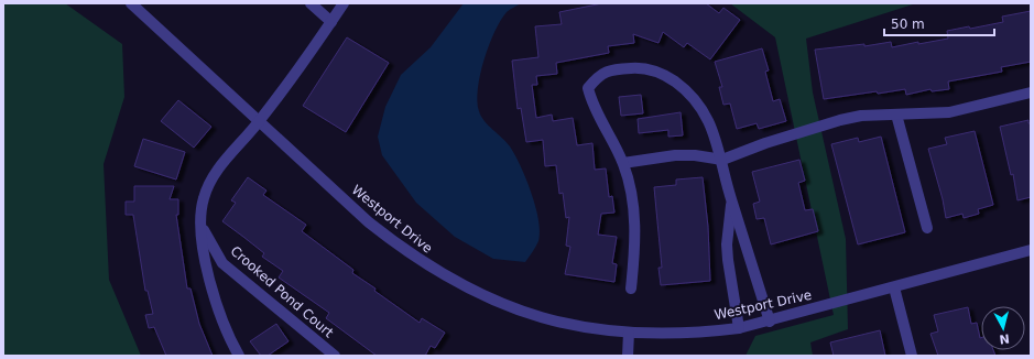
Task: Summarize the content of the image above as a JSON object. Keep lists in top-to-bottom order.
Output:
{
  "streets": {
    "street": ["Westport Drive", "Crooked Pond Court"]
  },
  "scale_bar": "50 m",
  "north": "bottom"
}
